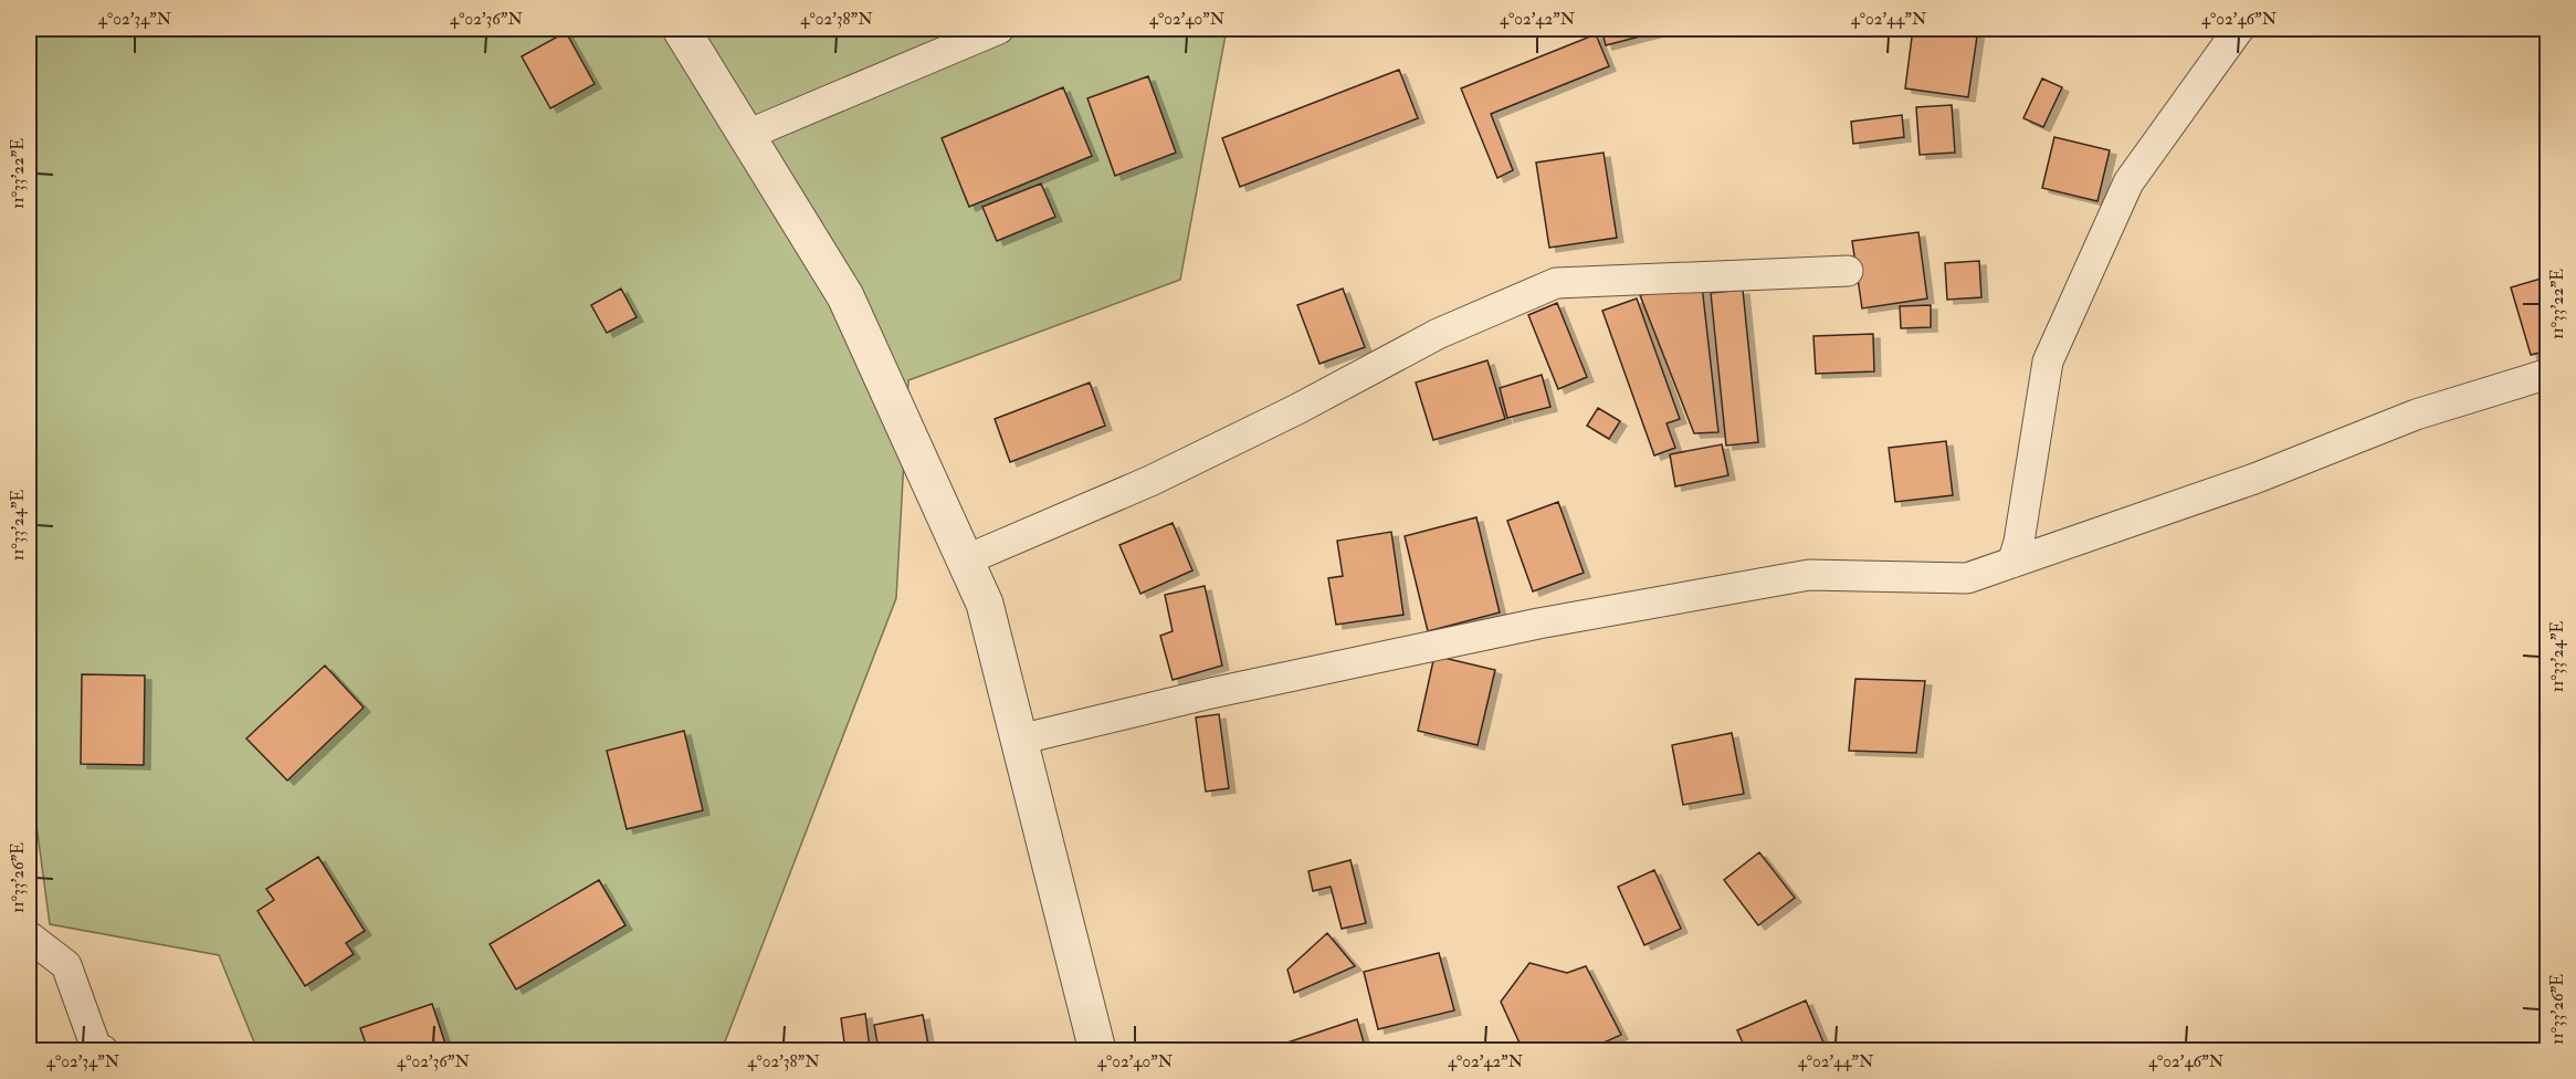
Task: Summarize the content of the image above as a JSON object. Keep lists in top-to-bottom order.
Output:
{
  "coordinates": [
    "4°02'34\"N",
    "4°02'36\"N",
    "4°02'38\"N",
    "4°02'40\"N",
    "4°02'42\"N",
    "4°02'44\"N",
    "4°02'46\"N",
    "11°33'22\"E",
    "11°33'24\"E",
    "11°33'26\"E"
  ]
}
